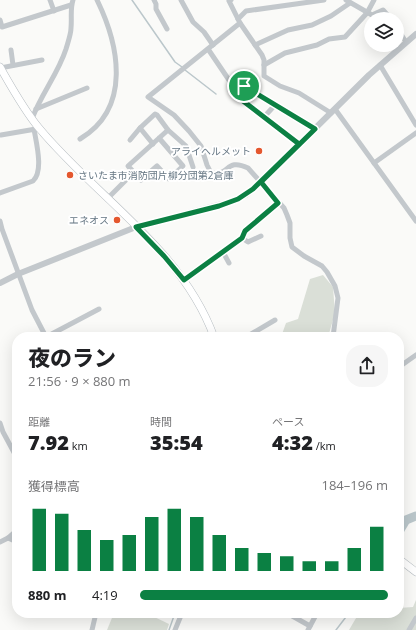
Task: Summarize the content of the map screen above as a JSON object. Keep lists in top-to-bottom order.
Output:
{
  "places": ["アライヘルメット", "さいたま市消防団片柳分団第2倉庫", "エネオス"],
  "page": {
    "heading": ["夜のラン", "21:56 · 9 × 880 m"],
    "stats": [
      ["距離", "7.92 km"],
      ["時間", "35:54"],
      ["ペース", "4:32 /km"]
    ],
    "chart": ["獲得標高", "184–196 m"],
    "list": [
      {
        "name": "880 m",
        "note": "4:19"
      }
    ]
  }
}
